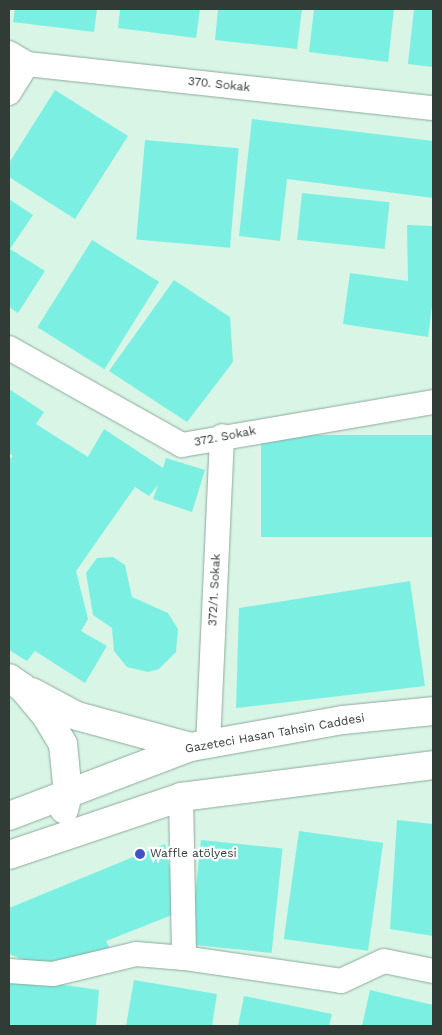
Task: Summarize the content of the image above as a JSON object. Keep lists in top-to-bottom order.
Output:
{
  "streets": {
    "main road": ["Gazeteci Hasan Tahsin Caddesi"],
    "street": ["370. Sokak", "372. Sokak", "372/1. Sokak"]
  },
  "crossings": [
    ["372. Sokak", "372/1. Sokak"],
    ["372/1. Sokak", "Gazeteci Hasan Tahsin Caddesi"]
  ],
  "places": ["Waffle atölyesi"]
}
